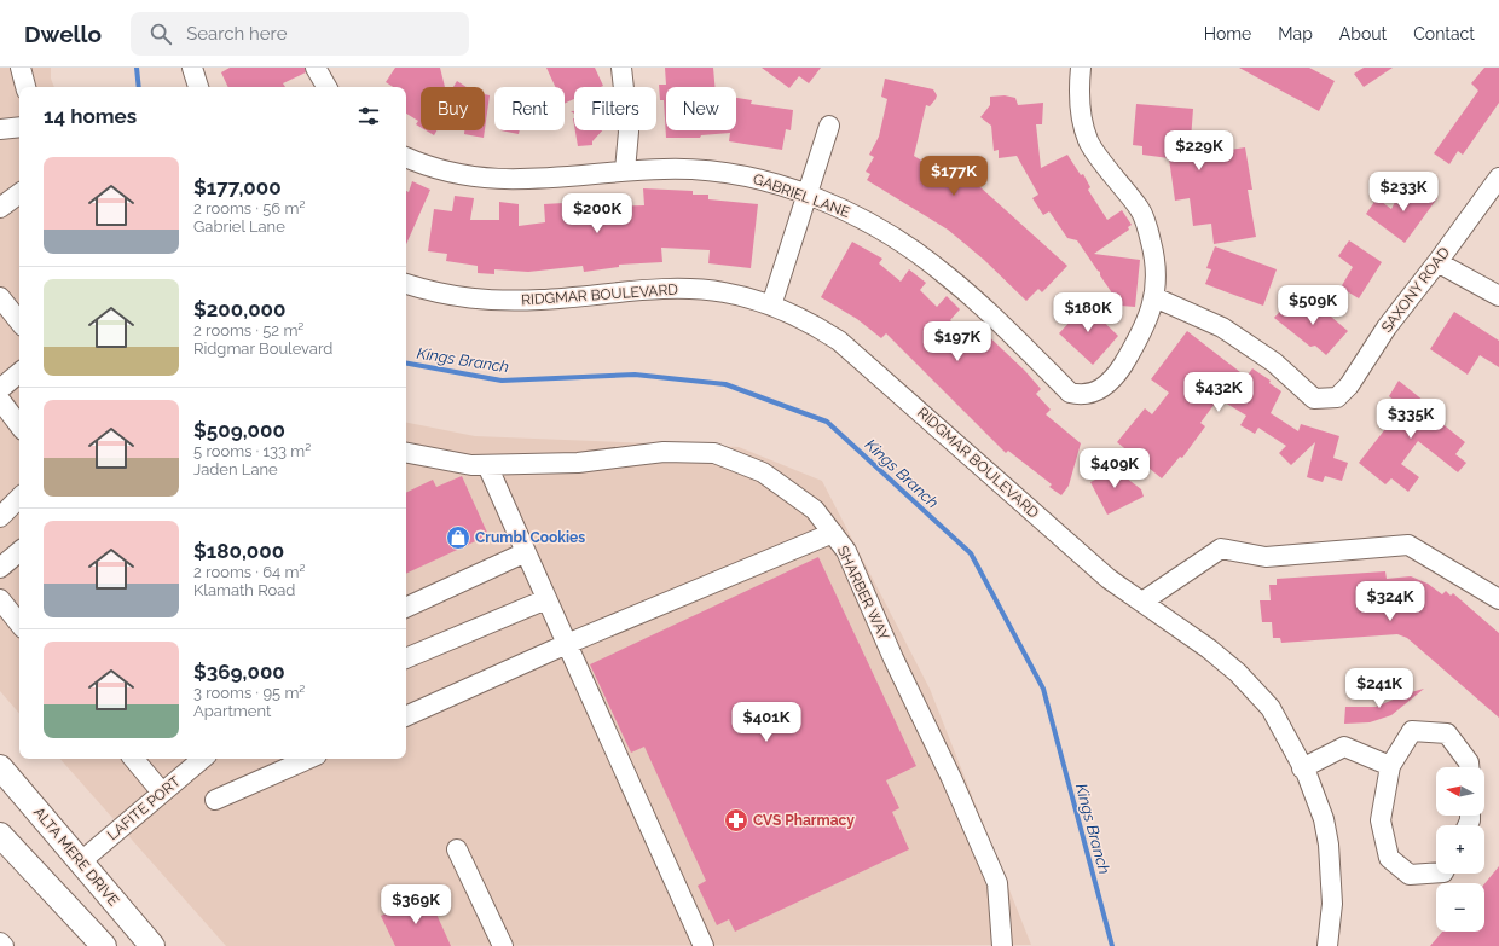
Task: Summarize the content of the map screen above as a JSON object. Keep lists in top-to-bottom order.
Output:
{
  "streets": {
    "main road": ["ALTA MERE DRIVE"],
    "street": [
      "GABRIEL LANE",
      "SAXONY ROAD",
      "RIDGMAR BOULEVARD",
      "SHARBER WAY",
      "LAFITE PORT"
    ]
  },
  "crossings": [
    ["GABRIEL LANE", "SAXONY ROAD"],
    ["LAFITE PORT", "ALTA MERE DRIVE"]
  ],
  "water": ["Kings Branch"],
  "places": {
    "shop": ["Crumbl Cookies"],
    "pharmacy": ["CVS Pharmacy"]
  },
  "north": "left",
  "page": {
    "header": "Dwello",
    "search": "Search here",
    "nav": [
      "Home",
      "Map",
      "About",
      "Contact"
    ],
    "chip": [
      "Buy",
      "Rent",
      "Filters",
      "New"
    ],
    "heading": "14 homes",
    "price": [
      "$229K",
      "$177K",
      "$233K",
      "$200K",
      "$509K",
      "$180K",
      "$197K",
      "$432K",
      "$335K",
      "$409K",
      "$324K",
      "$241K",
      "$401K",
      "$369K"
    ],
    "list": [
      {
        "name": "$177,000",
        "note": "2 rooms · 56 m² · Gabriel Lane"
      },
      {
        "name": "$200,000",
        "note": "2 rooms · 52 m² · Ridgmar Boulevard"
      },
      {
        "name": "$509,000",
        "note": "5 rooms · 133 m² · Jaden Lane"
      },
      {
        "name": "$180,000",
        "note": "2 rooms · 64 m² · Klamath Road"
      },
      {
        "name": "$369,000",
        "note": "3 rooms · 95 m² · Apartment"
      }
    ],
    "map_buttons": ["+", "−"]
  }
}
